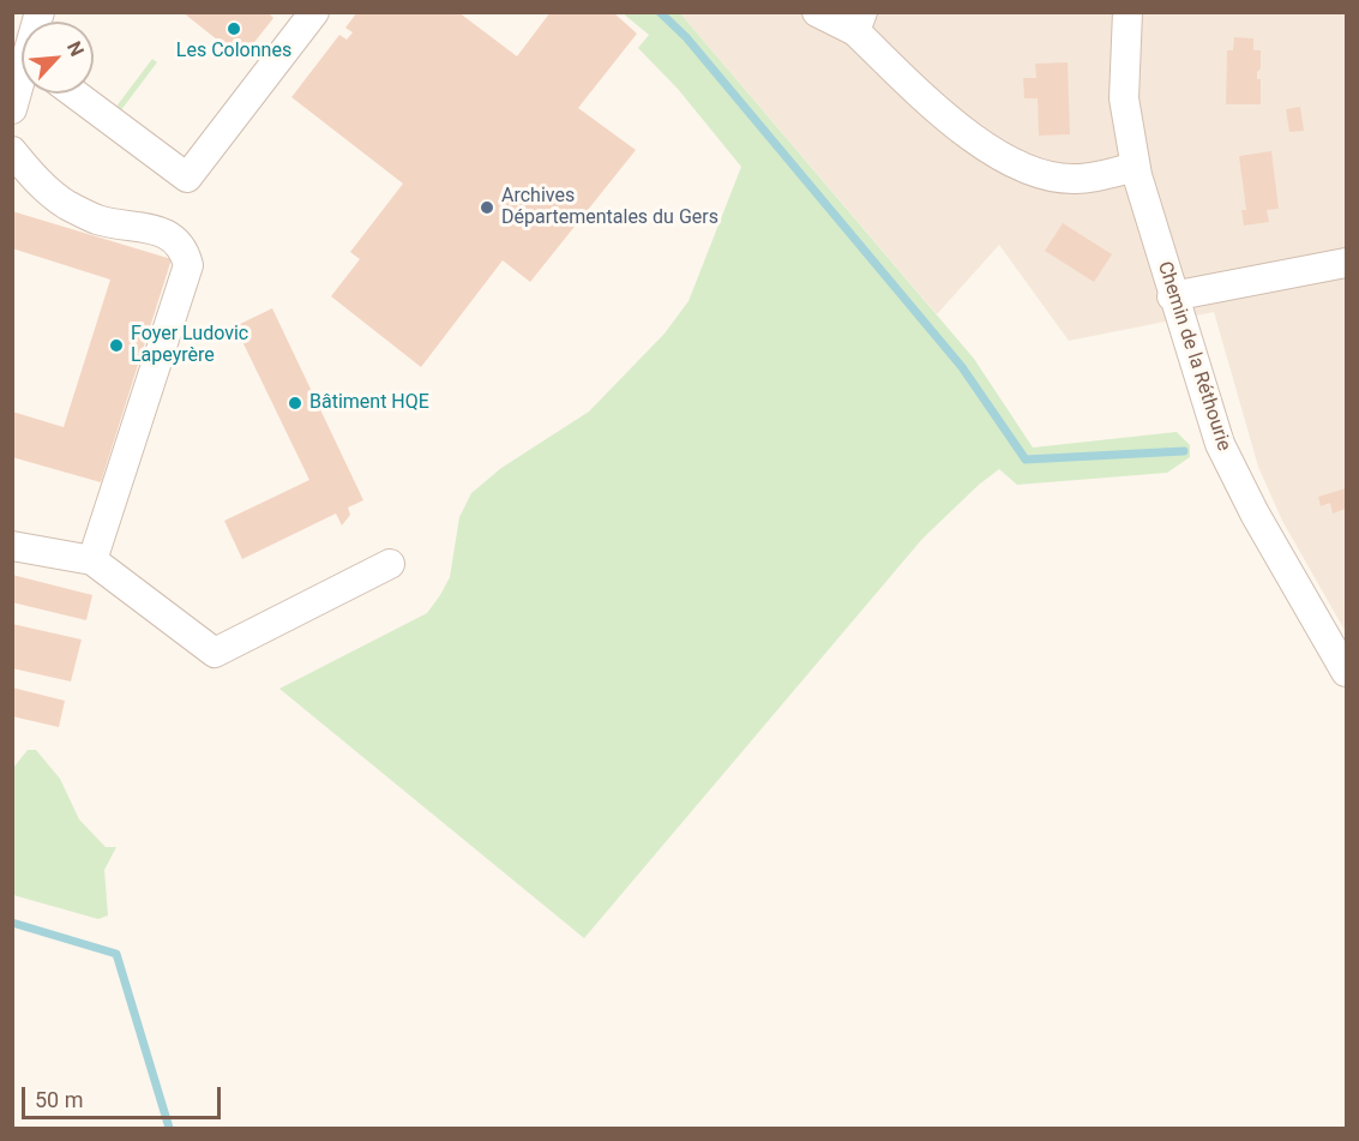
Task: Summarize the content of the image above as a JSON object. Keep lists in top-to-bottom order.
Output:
{
  "streets": {
    "street": ["Chemin de la Réthourie"]
  },
  "places": [
    "Les Colonnes",
    "Archives Départementales du Gers",
    "Foyer Ludovic Lapeyrère",
    "Bâtiment HQE"
  ],
  "scale_bar": "50 m",
  "north": "top right"
}
